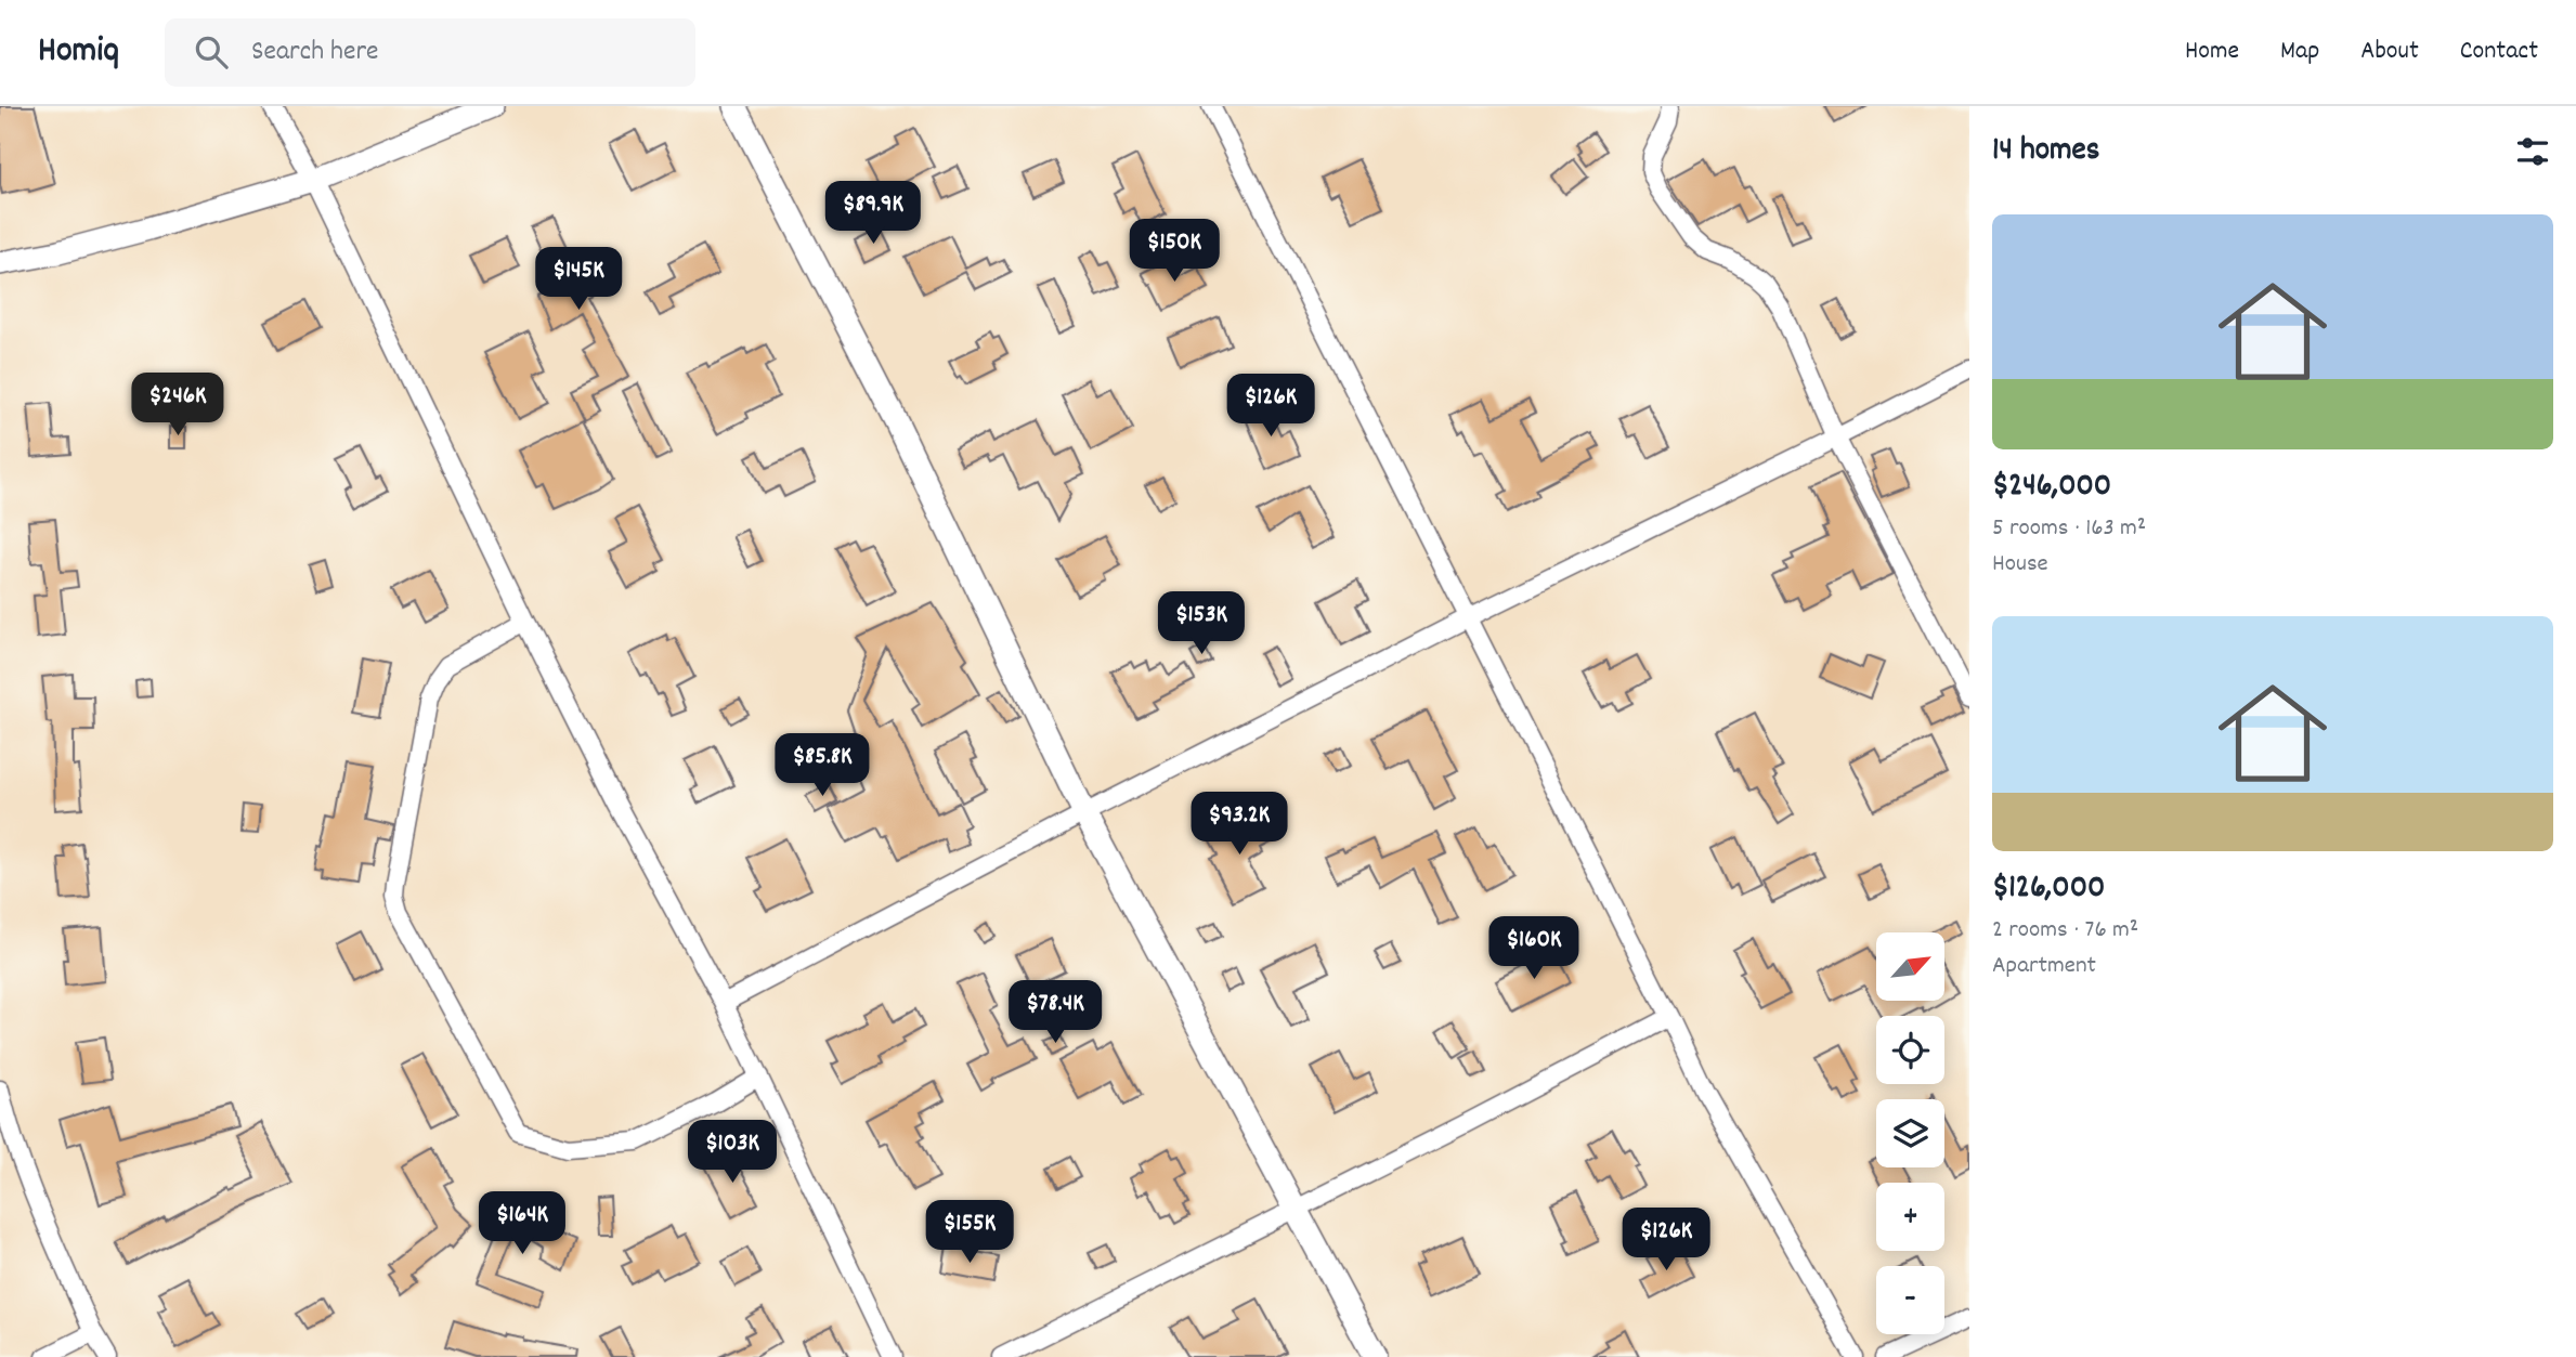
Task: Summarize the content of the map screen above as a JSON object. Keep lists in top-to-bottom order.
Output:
{
  "north": "top right",
  "page": {
    "header": "Homiq",
    "search": "Search here",
    "nav": [
      "Home",
      "Map",
      "About",
      "Contact"
    ],
    "heading": "14 homes",
    "price": [
      "$89.9K",
      "$150K",
      "$145K",
      "$246K",
      "$126K",
      "$153K",
      "$85.8K",
      "$93.2K",
      "$160K",
      "$78.4K",
      "$103K",
      "$164K",
      "$155K",
      "$126K"
    ],
    "list": [
      {
        "name": "$246,000",
        "note": "5 rooms · 163 m² · House"
      },
      {
        "name": "$126,000",
        "note": "2 rooms · 76 m² · Apartment"
      }
    ],
    "map_buttons": ["+", "−"]
  }
}
